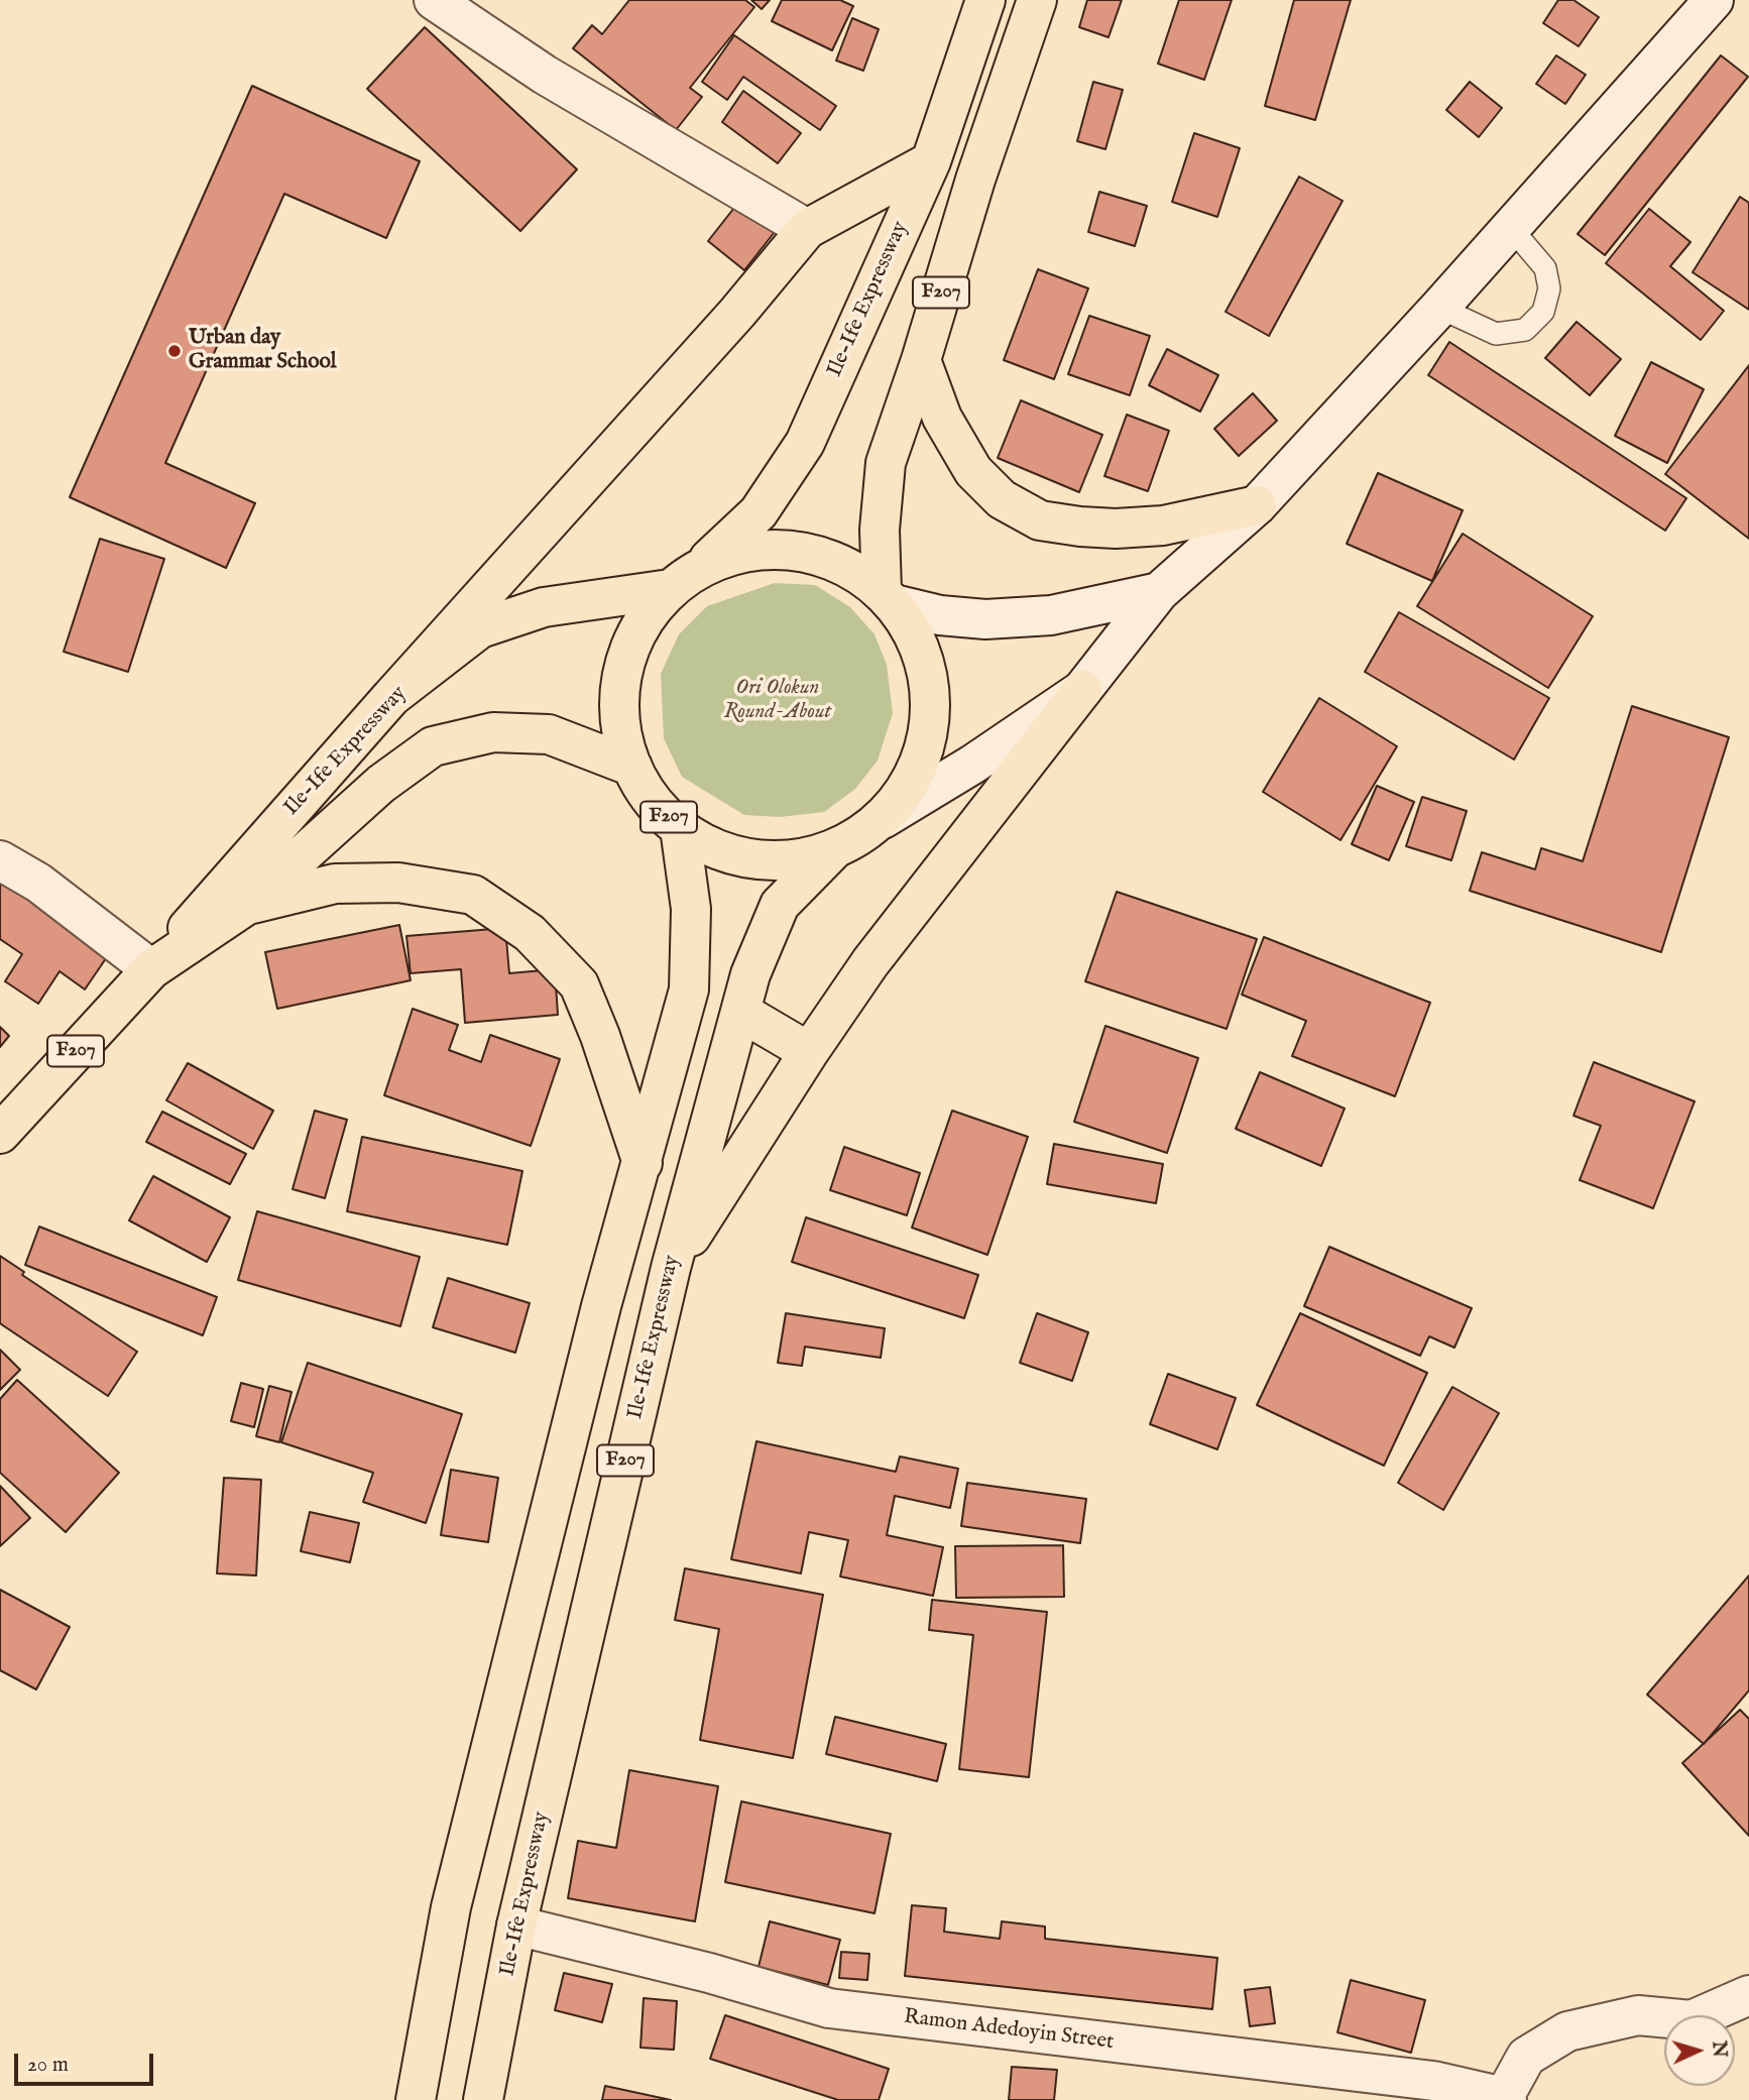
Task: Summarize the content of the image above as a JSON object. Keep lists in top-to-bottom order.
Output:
{
  "streets": {
    "main road": ["F207", "Ile-Ife Expressway"],
    "street": ["Ramon Adedoyin Street"]
  },
  "crossings": [
    ["F207", "Ile-Ife Expressway"],
    ["Ile-Ife Expressway", "Ramon Adedoyin Street"]
  ],
  "parks": ["Ori Olokun Round-About"],
  "places": ["Urban day Grammar School"],
  "scale_bar": "20 m",
  "north": "right"
}
